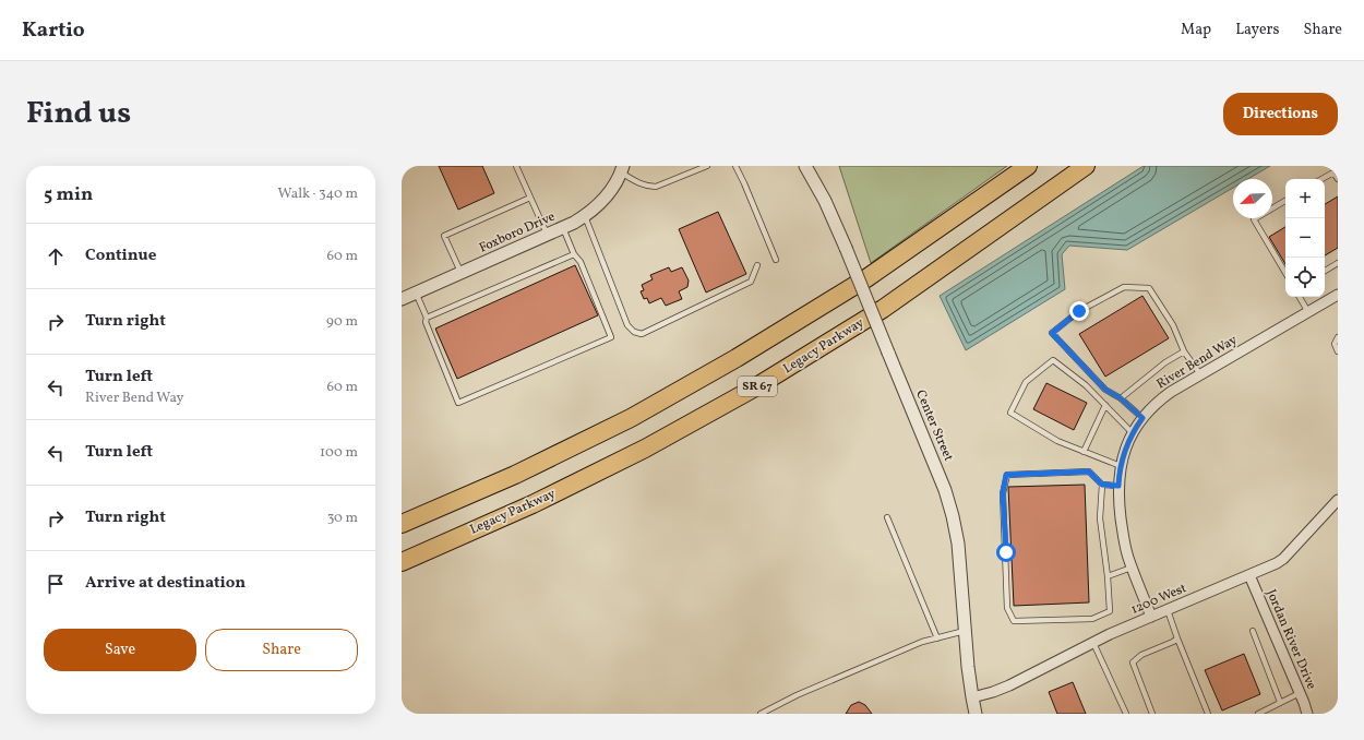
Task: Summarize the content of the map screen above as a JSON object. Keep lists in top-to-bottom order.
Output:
{
  "streets": {
    "highway": ["Legacy Parkway", "SR 67"],
    "street": [
      "Foxboro Drive",
      "River Bend Way",
      "Center Street",
      "1200 West",
      "Jordan River Drive"
    ]
  },
  "crossings": [
    ["River Bend Way", "1200 West"],
    ["Center Street", "1200 West"],
    ["1200 West", "Jordan River Drive"]
  ],
  "north": "bottom left",
  "page": {
    "header": "Kartio",
    "nav": ["Map", "Layers", "Share"],
    "title": "Find us",
    "buttons": [
      "Directions",
      ["Save", "Share"]
    ],
    "heading": ["5 min", "Walk · 340 m"],
    "map_buttons": ["+", "−"],
    "list": [
      ["Continue", "60 m"],
      ["Turn right", "90 m"],
      ["Turn left", "River Bend Way", "60 m"],
      ["Turn left", "100 m"],
      ["Turn right", "30 m"],
      "Arrive at destination"
    ]
  }
}
